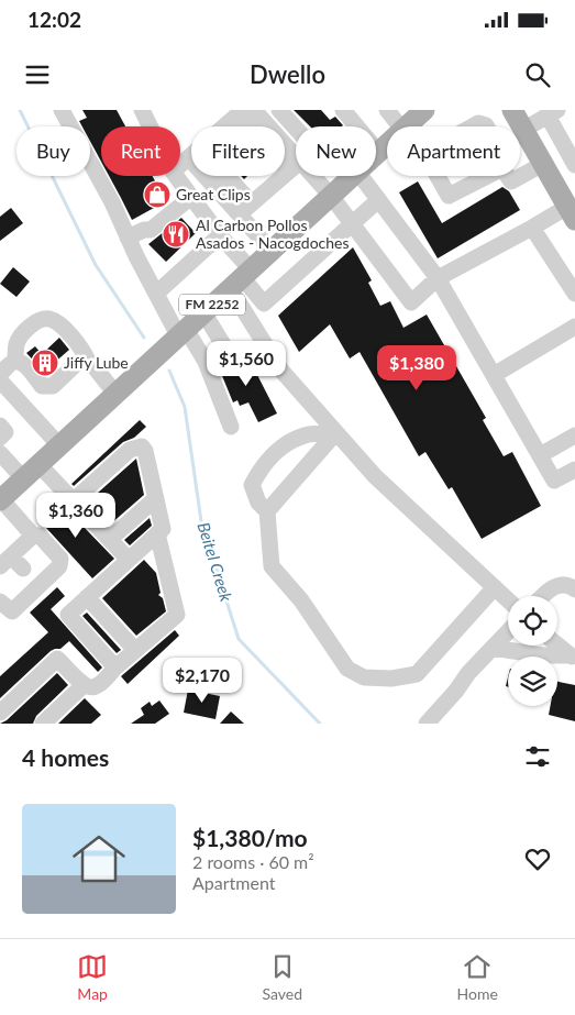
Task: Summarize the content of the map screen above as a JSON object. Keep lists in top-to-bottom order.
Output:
{
  "streets": {
    "main road": ["FM 2252"]
  },
  "water": ["Beitel Creek"],
  "places": {
    "shop": ["Great Clips"],
    "restaurant": ["Al Carbon Pollos Asados - Nacogdoches"],
    "building": ["Jiffy Lube"]
  },
  "page": {
    "status": "12:02",
    "header": "Dwello",
    "chip": [
      "Buy",
      "Rent",
      "Filters",
      "New",
      "Apartment"
    ],
    "price": [
      "$1,560",
      "$1,380",
      "$1,360",
      "$2,170"
    ],
    "heading": "4 homes",
    "list": [
      {
        "name": "$1,380/mo",
        "note": "2 rooms · 60 m² · Apartment"
      }
    ],
    "tabs": ["Map", "Saved", "Home"]
  }
}
